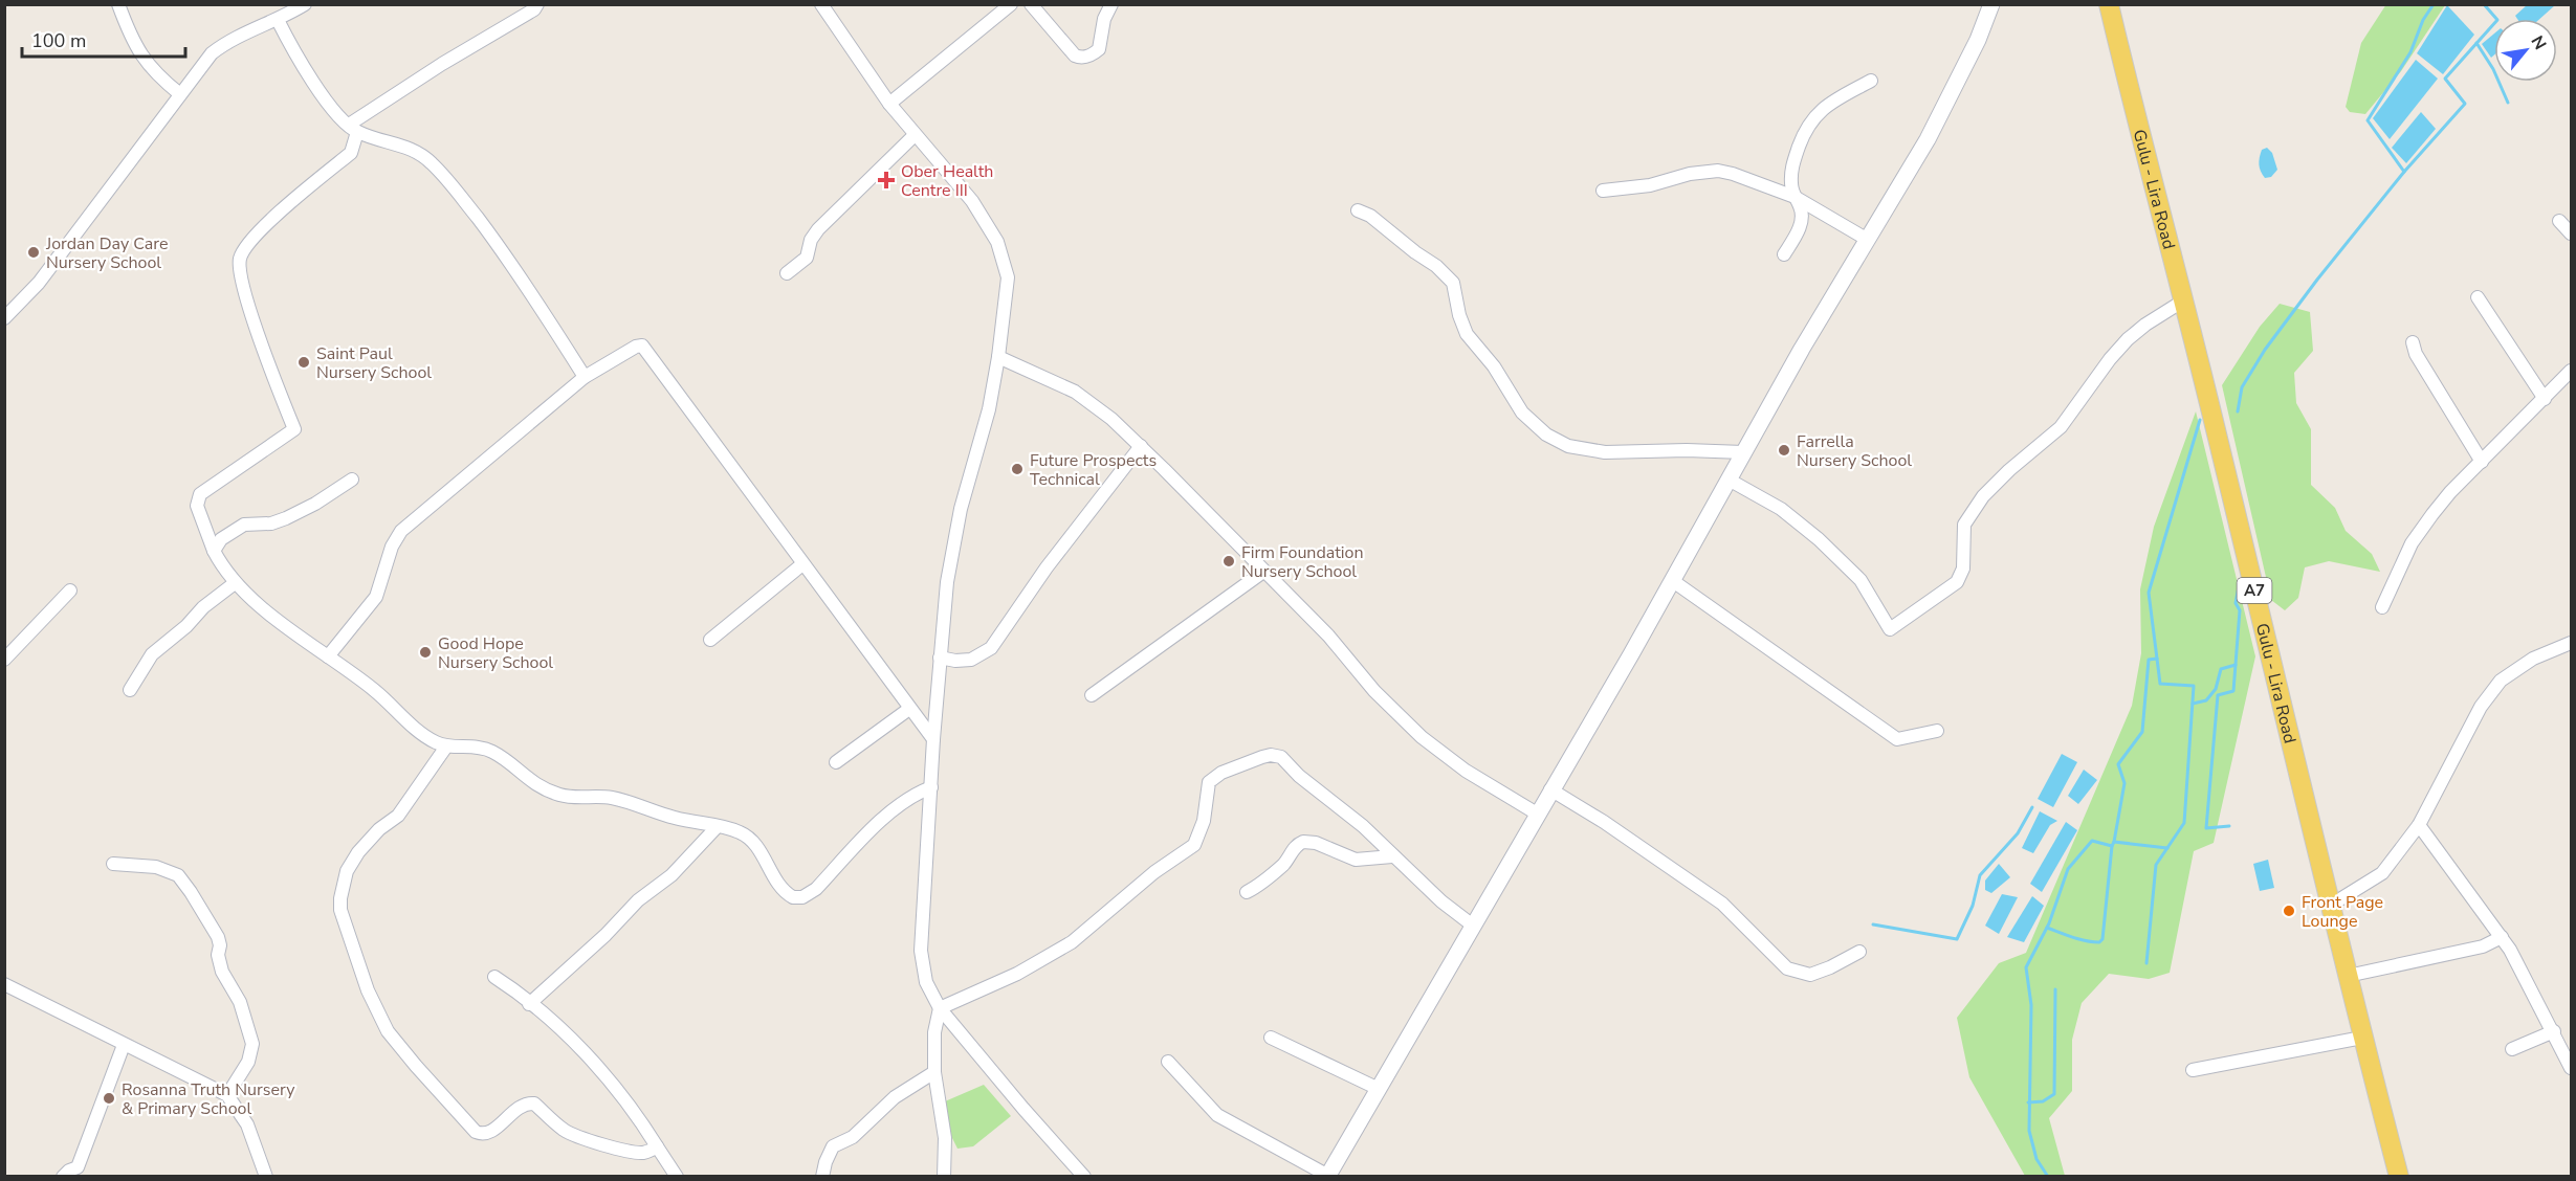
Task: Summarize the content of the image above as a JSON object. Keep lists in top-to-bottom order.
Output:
{
  "streets": {
    "main road": ["Gulu - Lira Road", "A7"]
  },
  "places": {
    "health": ["Ober Health Centre III"],
    "other": [
      "Jordan Day Care Nursery School",
      "Saint Paul Nursery School",
      "Farrella Nursery School",
      "Future Prospects Technical",
      "Firm Foundation Nursery School",
      "Good Hope Nursery School",
      "Front Page Lounge",
      "Rosanna Truth Nursery & Primary School"
    ]
  },
  "scale_bar": "100 m",
  "north": "top right"
}
